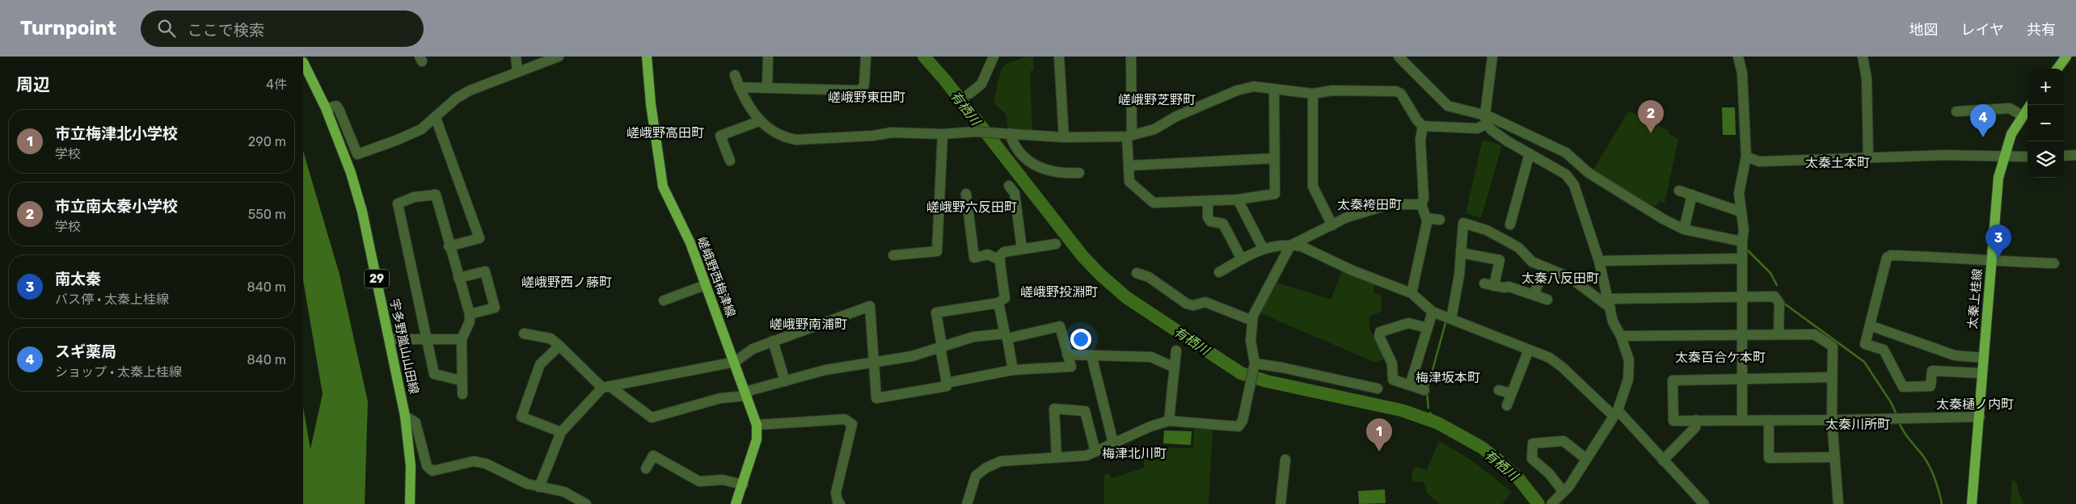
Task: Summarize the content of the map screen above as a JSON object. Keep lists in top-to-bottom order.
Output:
{
  "streets": {
    "main road": [
      "嵯峨野西梅津線",
      "29",
      "太秦上桂線",
      "宇多野嵐山山田線"
    ]
  },
  "districts": [
    "嵯峨野東田町",
    "嵯峨野芝野町",
    "嵯峨野高田町",
    "太秦土本町",
    "太秦袴田町",
    "嵯峨野六反田町",
    "太秦八反田町",
    "嵯峨野西ノ藤町",
    "嵯峨野投淵町",
    "嵯峨野南浦町",
    "太秦百合ケ本町",
    "梅津坂本町",
    "太秦樋ノ内町",
    "太秦川所町",
    "梅津北川町"
  ],
  "water": ["有栖川"],
  "page": {
    "header": "Turnpoint",
    "search": "ここで検索",
    "nav": ["地図", "レイヤ", "共有"],
    "heading": ["周辺", "4件"],
    "map_buttons": ["+", "−"],
    "pins": [
      "2",
      "4",
      "3",
      "1"
    ],
    "list": [
      {
        "mark": "1",
        "name": "市立梅津北小学校",
        "note": "学校",
        "value": "290 m"
      },
      {
        "mark": "2",
        "name": "市立南太秦小学校",
        "note": "学校",
        "value": "550 m"
      },
      {
        "mark": "3",
        "name": "南太秦",
        "note": "バス停 · 太秦上桂線",
        "value": "840 m"
      },
      {
        "mark": "4",
        "name": "スギ薬局",
        "note": "ショップ · 太秦上桂線",
        "value": "840 m"
      }
    ]
  }
}
